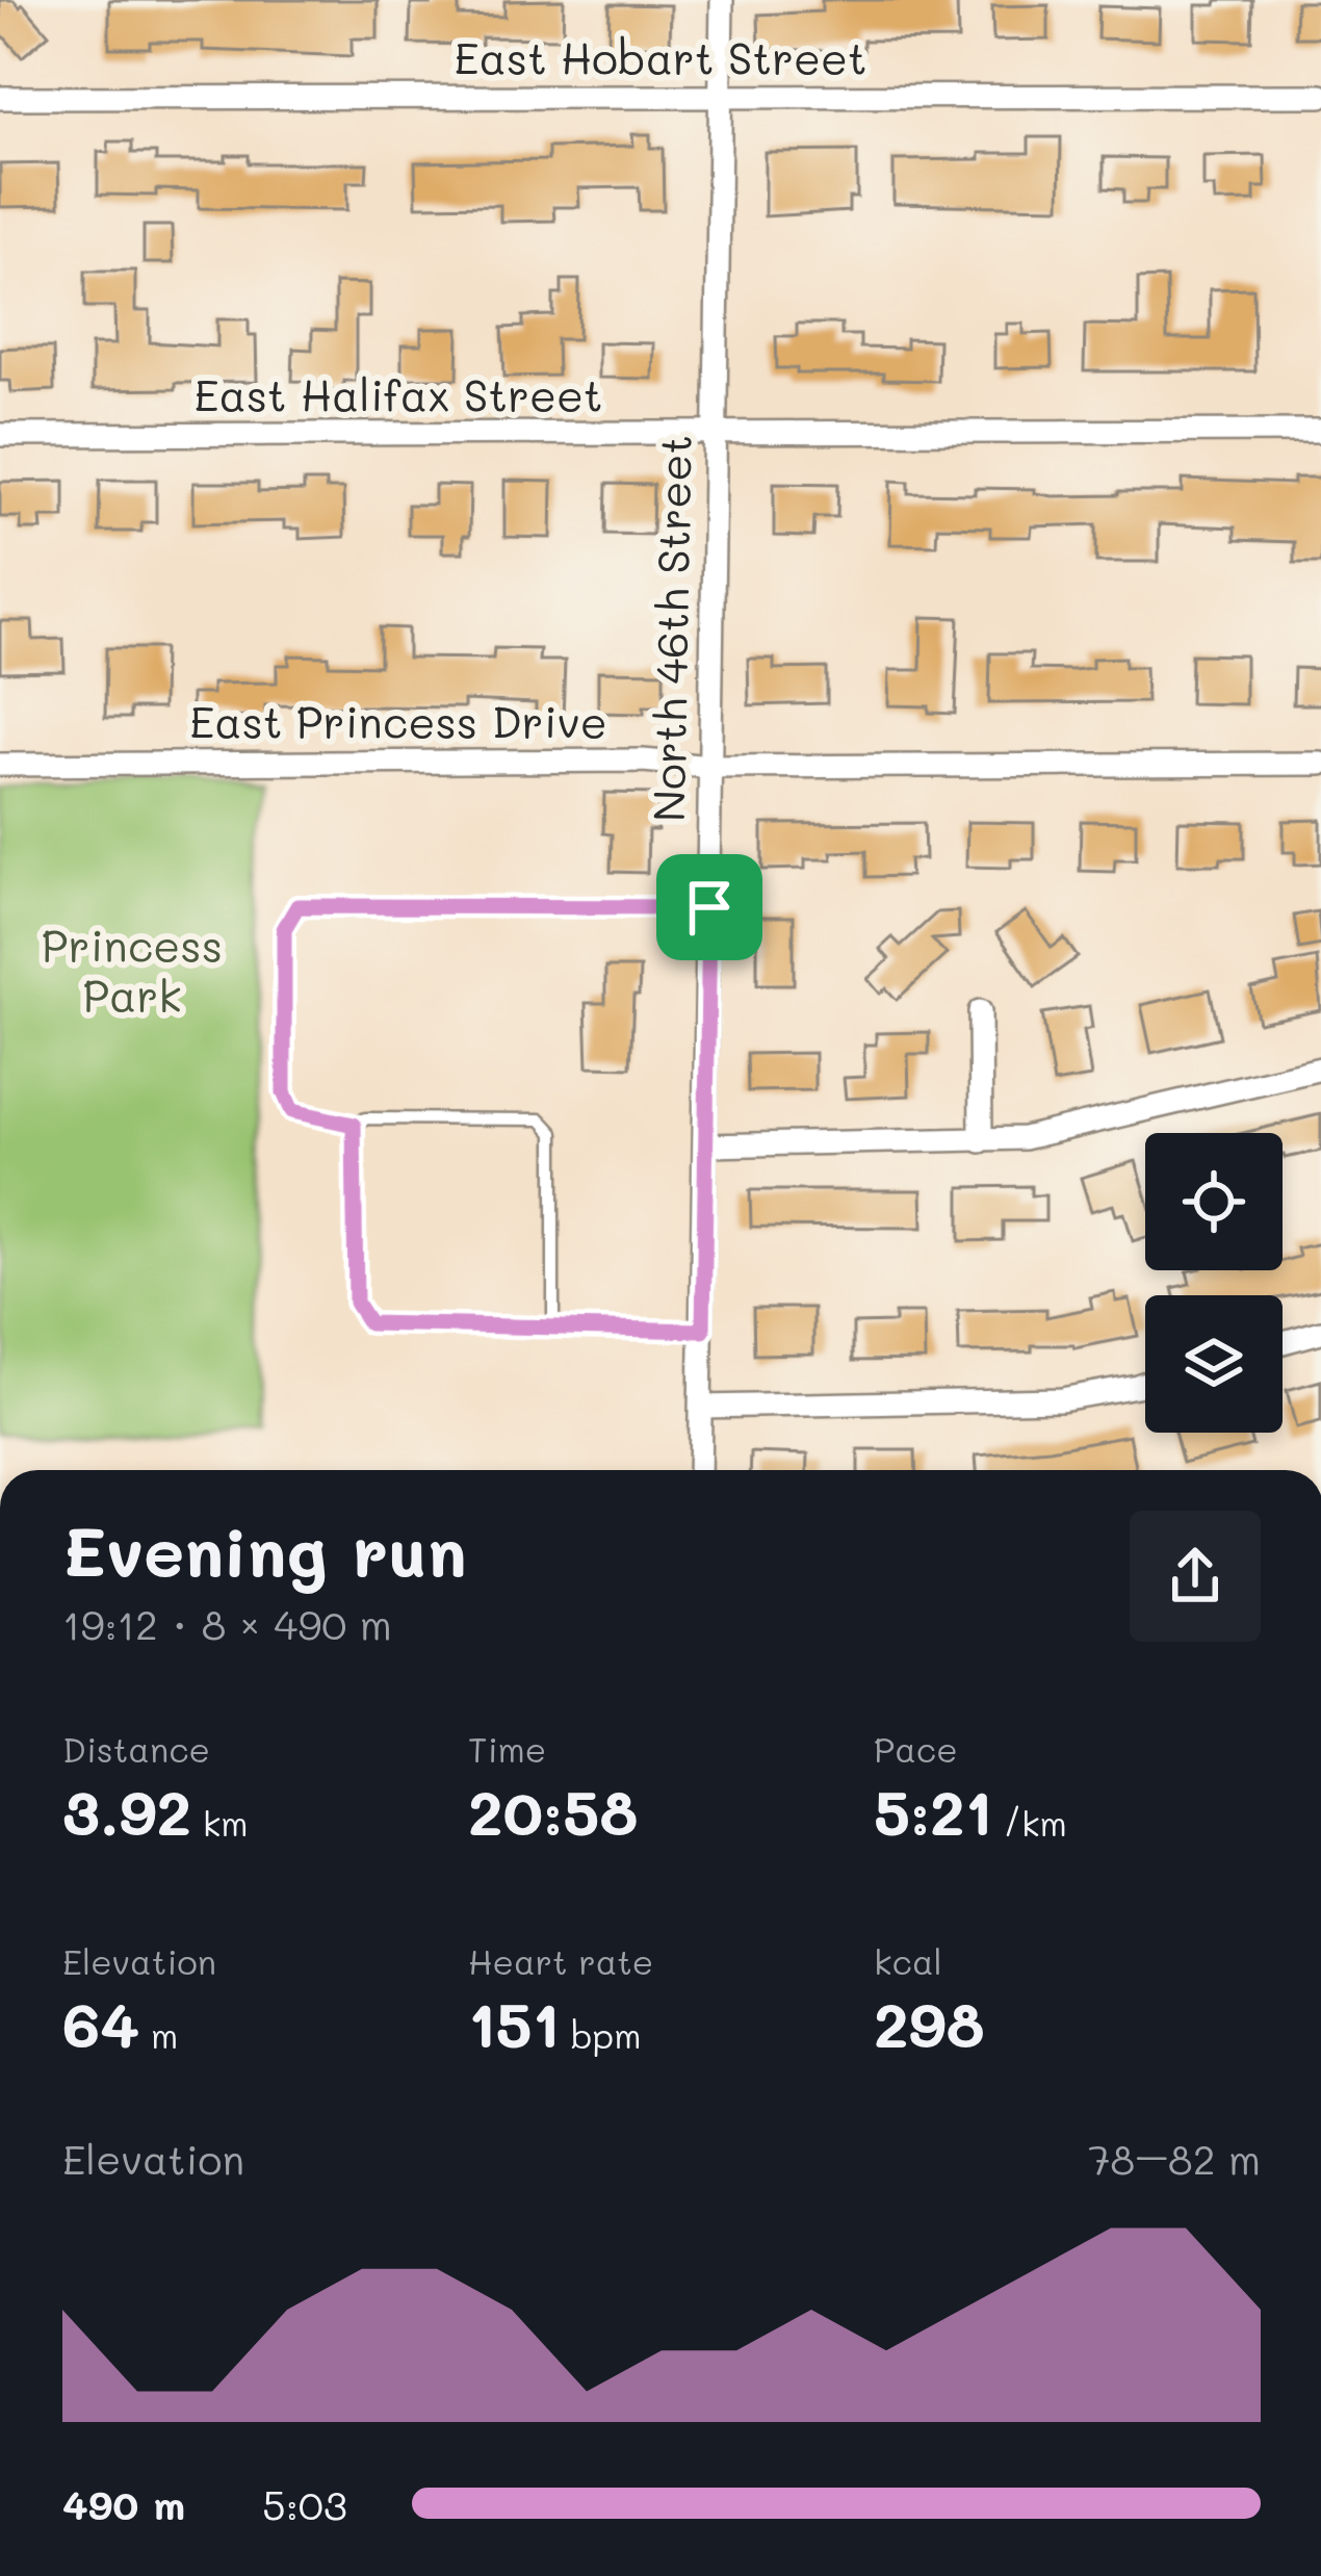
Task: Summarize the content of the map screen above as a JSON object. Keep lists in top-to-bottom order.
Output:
{
  "streets": {
    "street": [
      "East Hobart Street",
      "East Halifax Street",
      "North 46th Street",
      "East Princess Drive"
    ]
  },
  "crossings": [
    ["East Hobart Street", "North 46th Street"],
    ["East Halifax Street", "North 46th Street"],
    ["North 46th Street", "East Princess Drive"]
  ],
  "parks": ["Princess Park"],
  "page": {
    "heading": ["Evening run", "19:12 · 8 × 490 m"],
    "stats": [
      ["Distance", "3.92 km"],
      ["Time", "20:58"],
      ["Pace", "5:21 /km"],
      ["Elevation", "64 m"],
      ["Heart rate", "151 bpm"],
      ["kcal", "298"]
    ],
    "chart": ["Elevation", "78–82 m"],
    "list": [
      {
        "name": "490 m",
        "note": "5:03"
      }
    ]
  }
}
